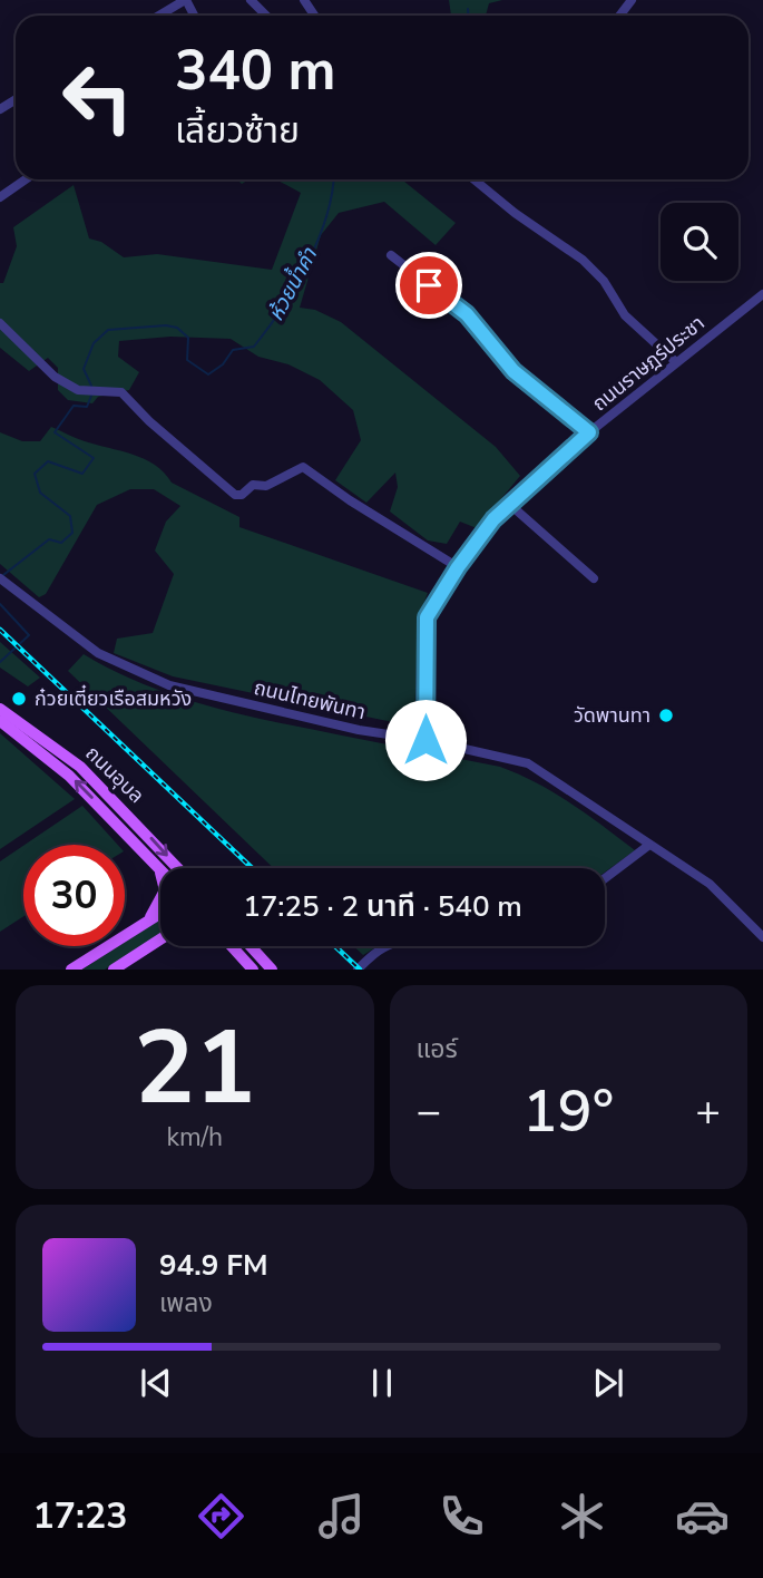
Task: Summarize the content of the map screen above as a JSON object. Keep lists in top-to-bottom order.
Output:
{
  "streets": {
    "main road": ["ถนนอุบล"],
    "street": ["ถนนราษฎร์ประชา", "ถนนไทยพันทา"]
  },
  "crossings": [
    ["ถนนราษฎร์ประชา", "ถนนไทยพันทา"]
  ],
  "water": ["ห้วยน้ำคำ"],
  "places": ["ก๋วยเตี๋ยวเรือสมหวัง", "วัดพานทา"],
  "page": {
    "turn": ["340 m", "เลี้ยวซ้าย"],
    "limit": "30",
    "trip": "17:25 · 2 นาที · 540 m",
    "tile": [
      ["21", "km/h"],
      "แอร์"
    ],
    "heat": ["−", "19°", "+"],
    "song": ["94.9 FM", "เพลง"],
    "tabs": "17:23"
  }
}
